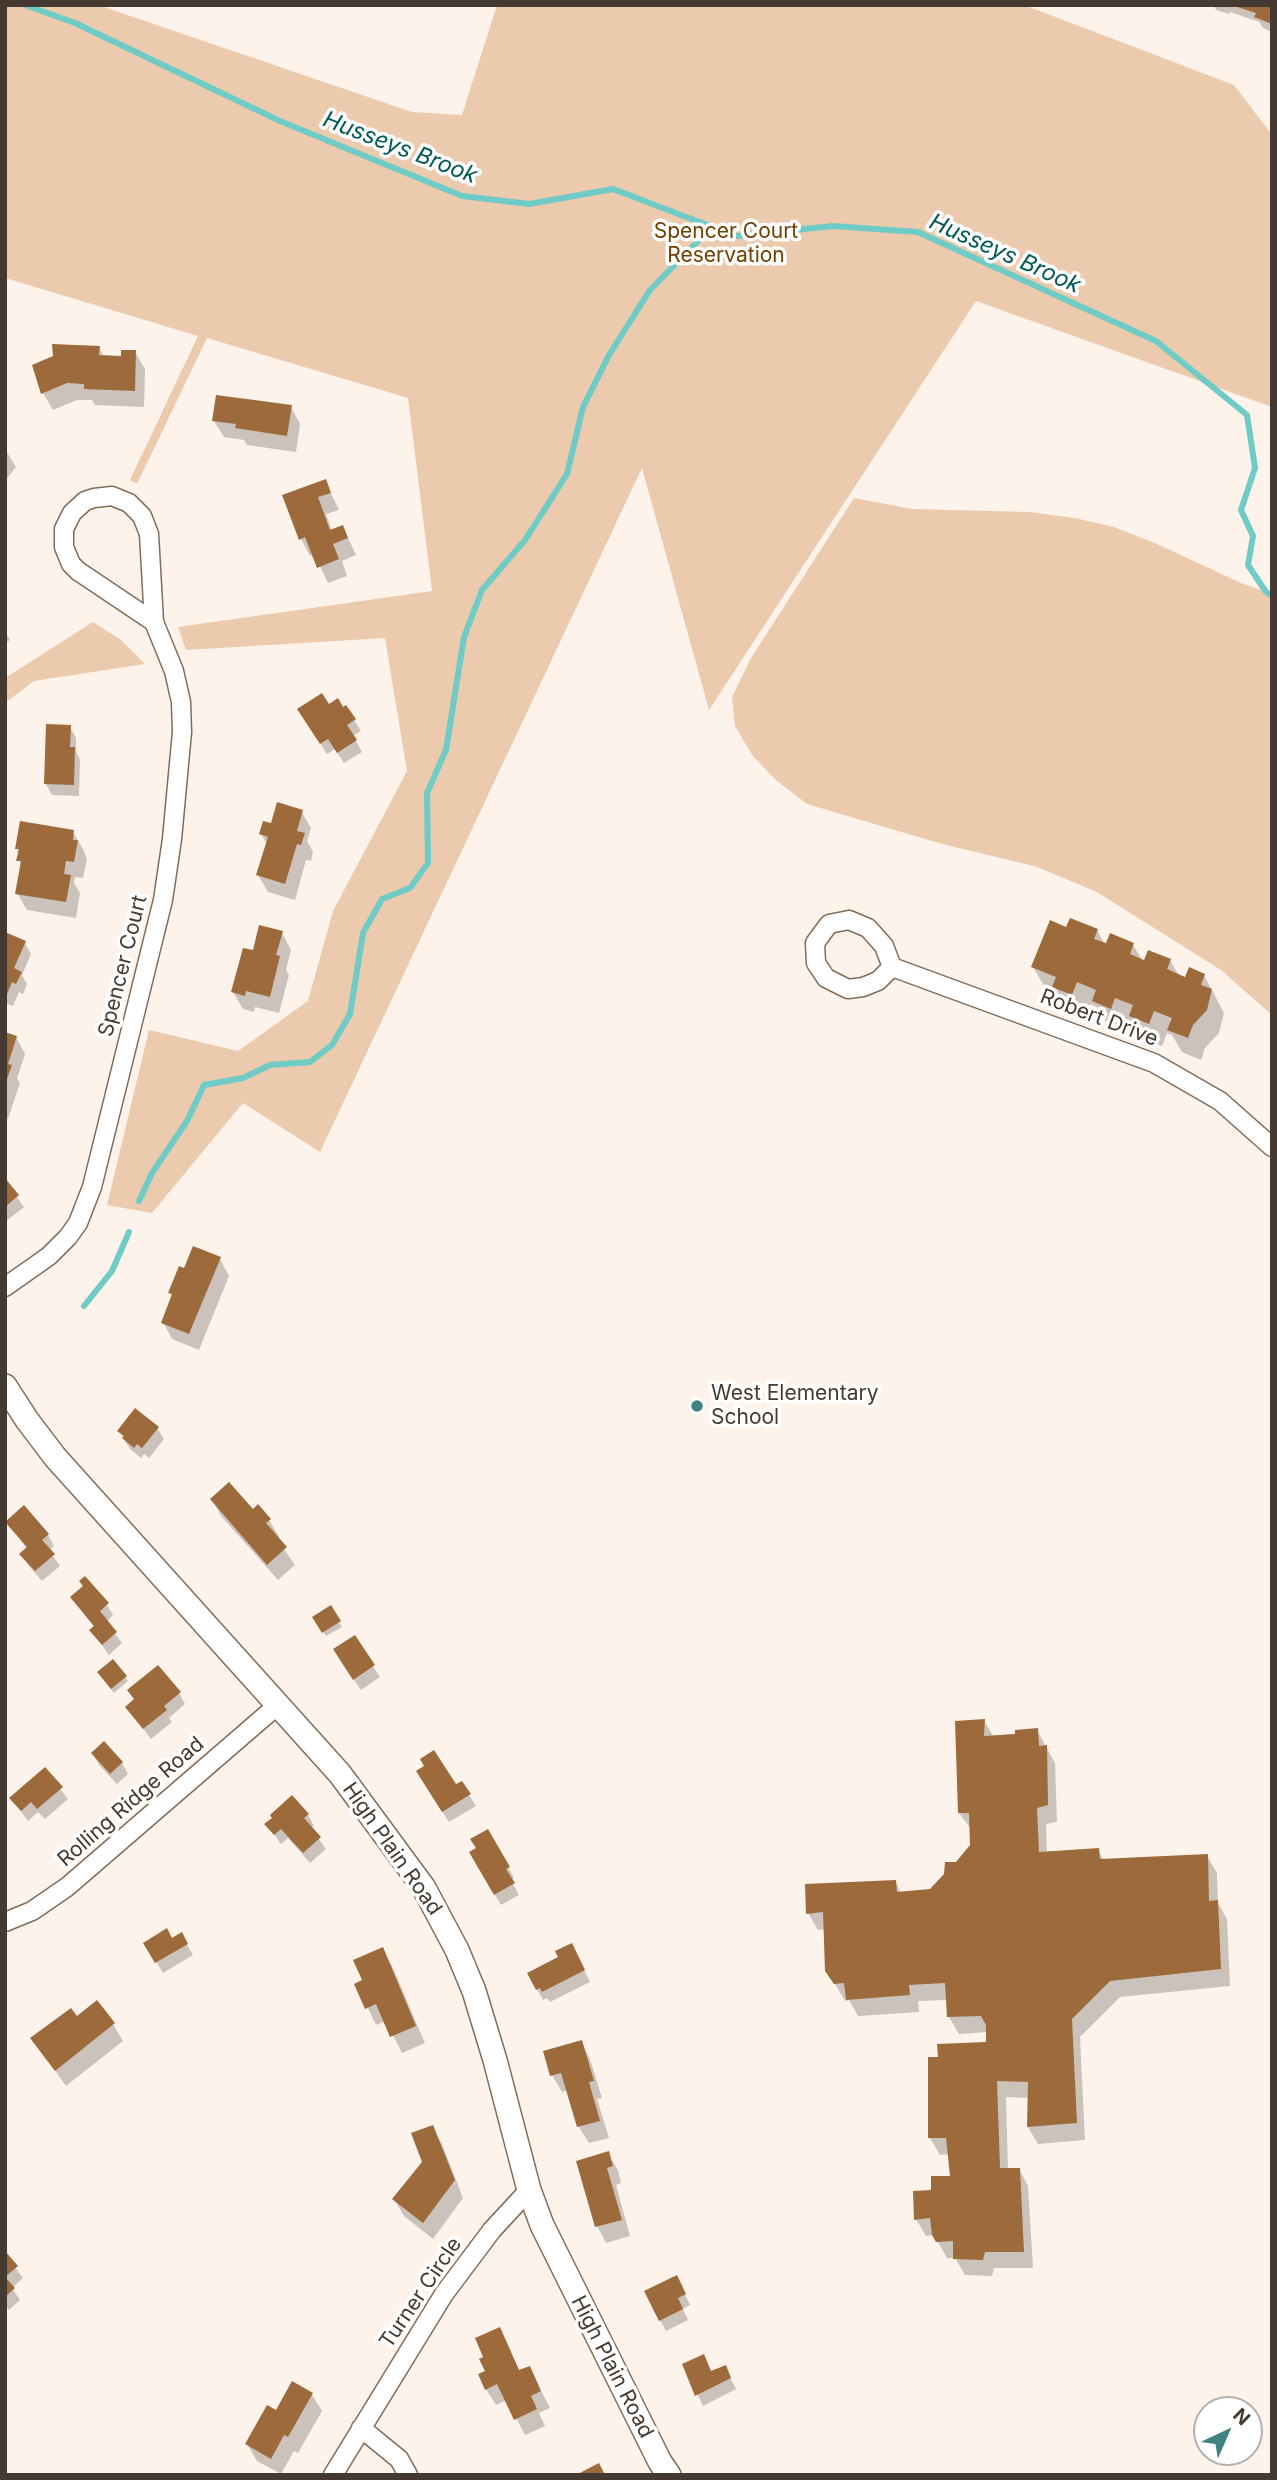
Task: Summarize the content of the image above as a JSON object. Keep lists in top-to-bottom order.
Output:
{
  "streets": {
    "street": [
      "Spencer Court",
      "Robert Drive",
      "Rolling Ridge Road",
      "High Plain Road",
      "Turner Circle"
    ]
  },
  "crossings": [
    ["Rolling Ridge Road", "High Plain Road"],
    ["High Plain Road", "Turner Circle"]
  ],
  "water": ["Husseys Brook"],
  "parks": ["Spencer Court Reservation"],
  "places": ["West Elementary School"],
  "north": "top right"
}
